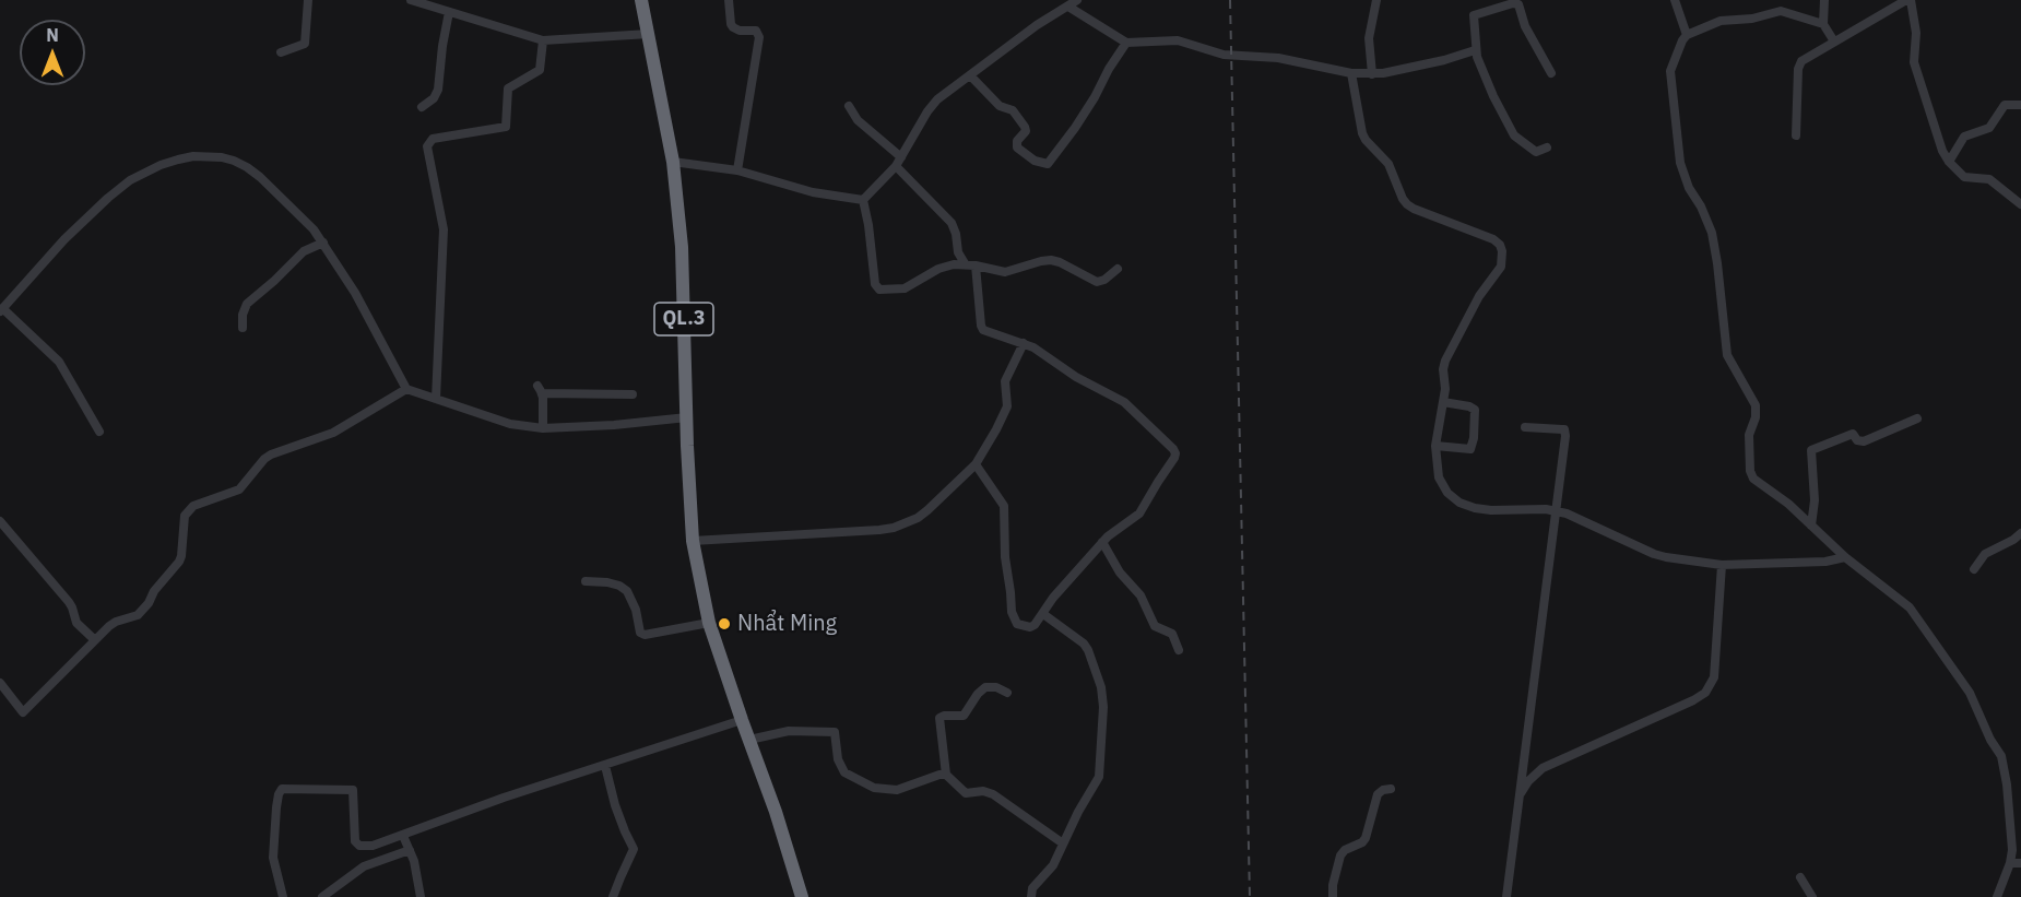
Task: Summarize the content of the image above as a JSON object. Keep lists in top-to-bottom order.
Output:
{
  "streets": {
    "highway": ["QL.3"]
  },
  "places": ["Nhẩt Ming"],
  "north": "top"
}
